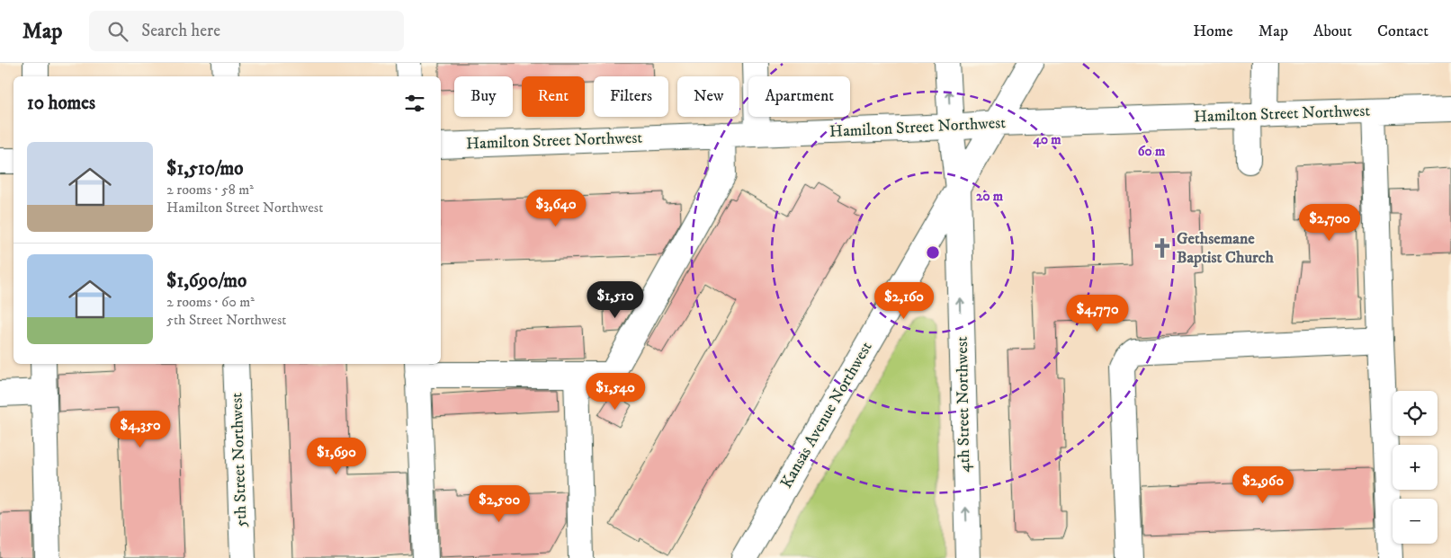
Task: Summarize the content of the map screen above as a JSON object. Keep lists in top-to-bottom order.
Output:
{
  "streets": {
    "street": [
      "Hamilton Street Northwest",
      "4th Street Northwest",
      "Kansas Avenue Northwest",
      "5th Street Northwest"
    ]
  },
  "crossings": [
    ["Hamilton Street Northwest", "4th Street Northwest"],
    ["Hamilton Street Northwest", "Kansas Avenue Northwest"],
    ["4th Street Northwest", "Kansas Avenue Northwest"]
  ],
  "one_way": ["4th Street Northwest"],
  "places": {
    "church": ["Gethsemane Baptist Church"]
  },
  "page": {
    "header": "Map",
    "search": "Search here",
    "nav": [
      "Home",
      "Map",
      "About",
      "Contact"
    ],
    "chip": [
      "Buy",
      "Rent",
      "Filters",
      "New",
      "Apartment"
    ],
    "heading": "10 homes",
    "list": [
      {
        "name": "$1,510/mo",
        "note": "2 rooms · 58 m² · Hamilton Street Northwest"
      },
      {
        "name": "$1,690/mo",
        "note": "2 rooms · 60 m² · 5th Street Northwest"
      }
    ],
    "price": [
      "$3,640",
      "$2,700",
      "$1,510",
      "$2,160",
      "$4,770",
      "$1,540",
      "$4,350",
      "$1,690",
      "$2,960",
      "$2,500"
    ],
    "map_buttons": ["+", "−"]
  },
  "rings": ["40 m", "60 m", "20 m"]
}
